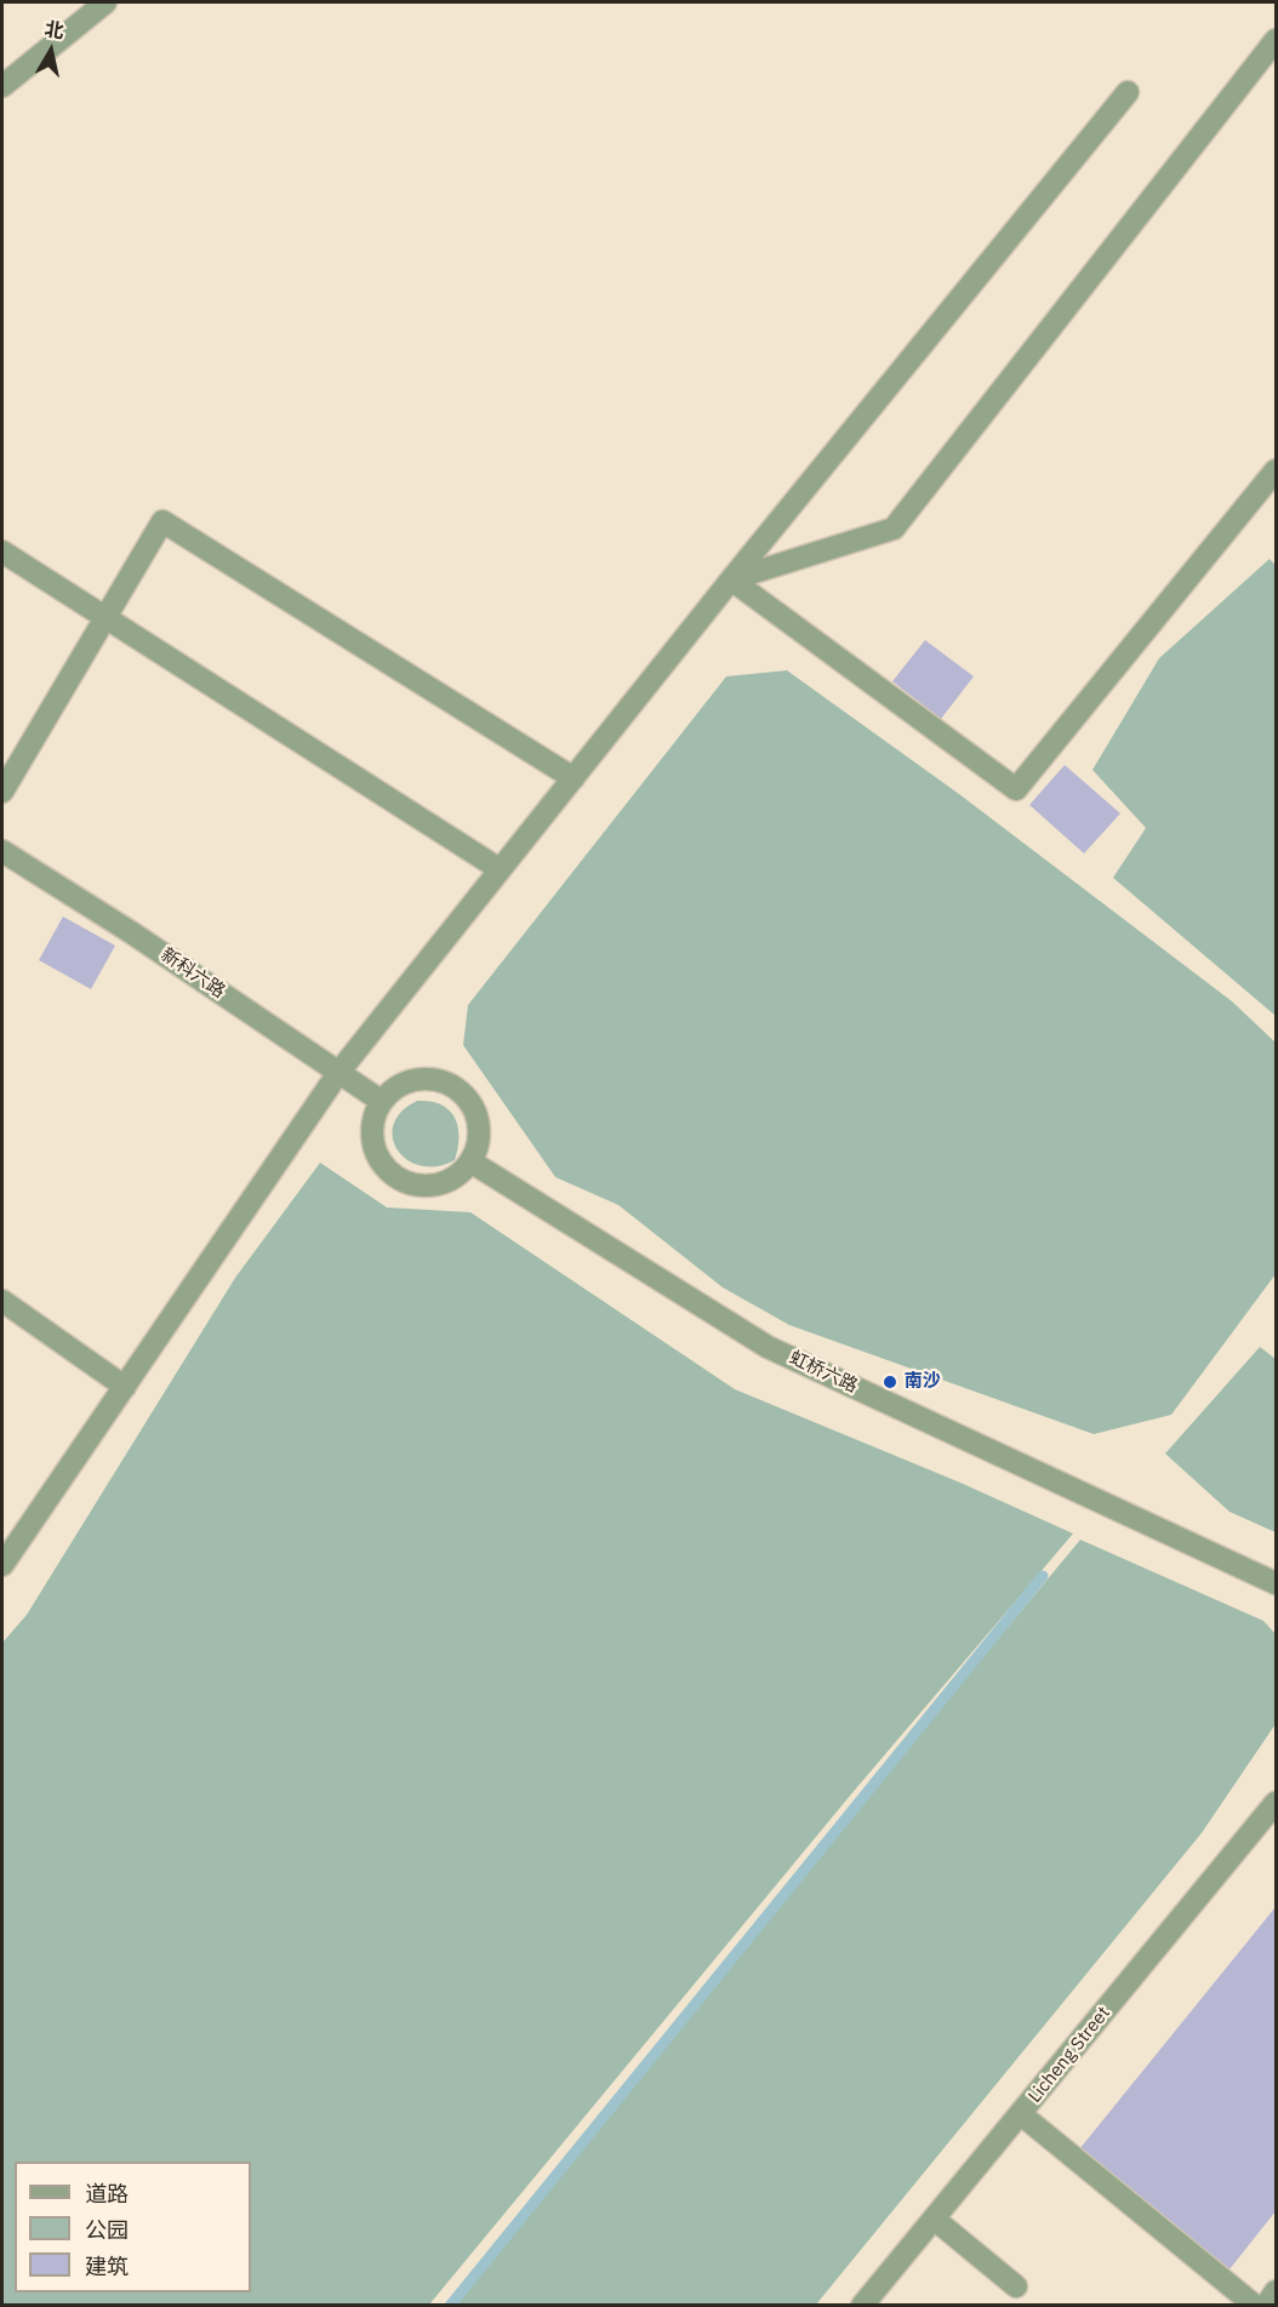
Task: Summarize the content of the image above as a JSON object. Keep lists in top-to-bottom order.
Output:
{
  "streets": {
    "street": ["新科六路", "虹桥六路", "Licheng Street"]
  },
  "crossings": [
    ["新科六路", "虹桥六路"]
  ],
  "places": ["南沙"],
  "legend": ["道路", "公园", "建筑"],
  "north": "top"
}
